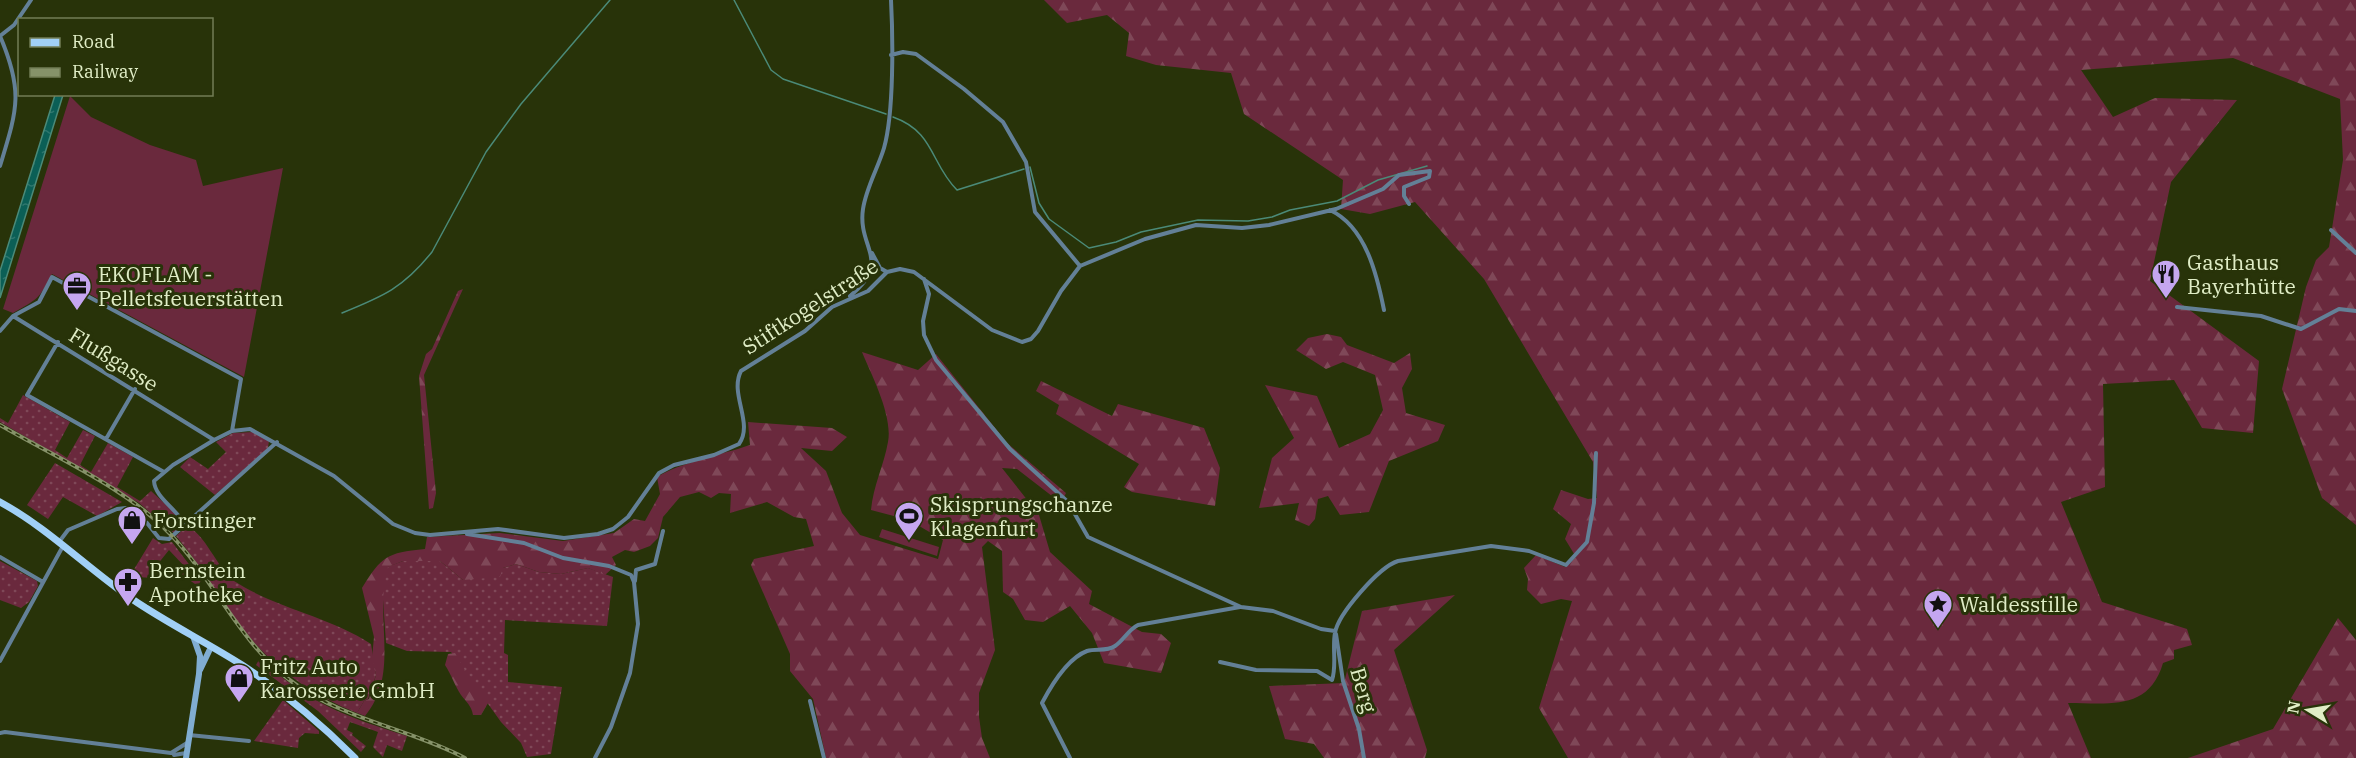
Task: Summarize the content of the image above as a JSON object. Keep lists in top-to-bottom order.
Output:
{
  "streets": {
    "street": ["Stiftkogelstraße", "Flußgasse", "Berg"]
  },
  "places": {
    "restaurant": ["Gasthaus Bayerhütte"],
    "office": ["EKOFLAM - Pelletsfeuerstätten"],
    "sports": ["Skisprungschanze Klagenfurt"],
    "shop": ["Forstinger", "Fritz Auto Karosserie GmbH"],
    "pharmacy": ["Bernstein Apotheke"],
    "place": ["Waldesstille"]
  },
  "legend": ["Road", "Railway"],
  "north": "left"
}
